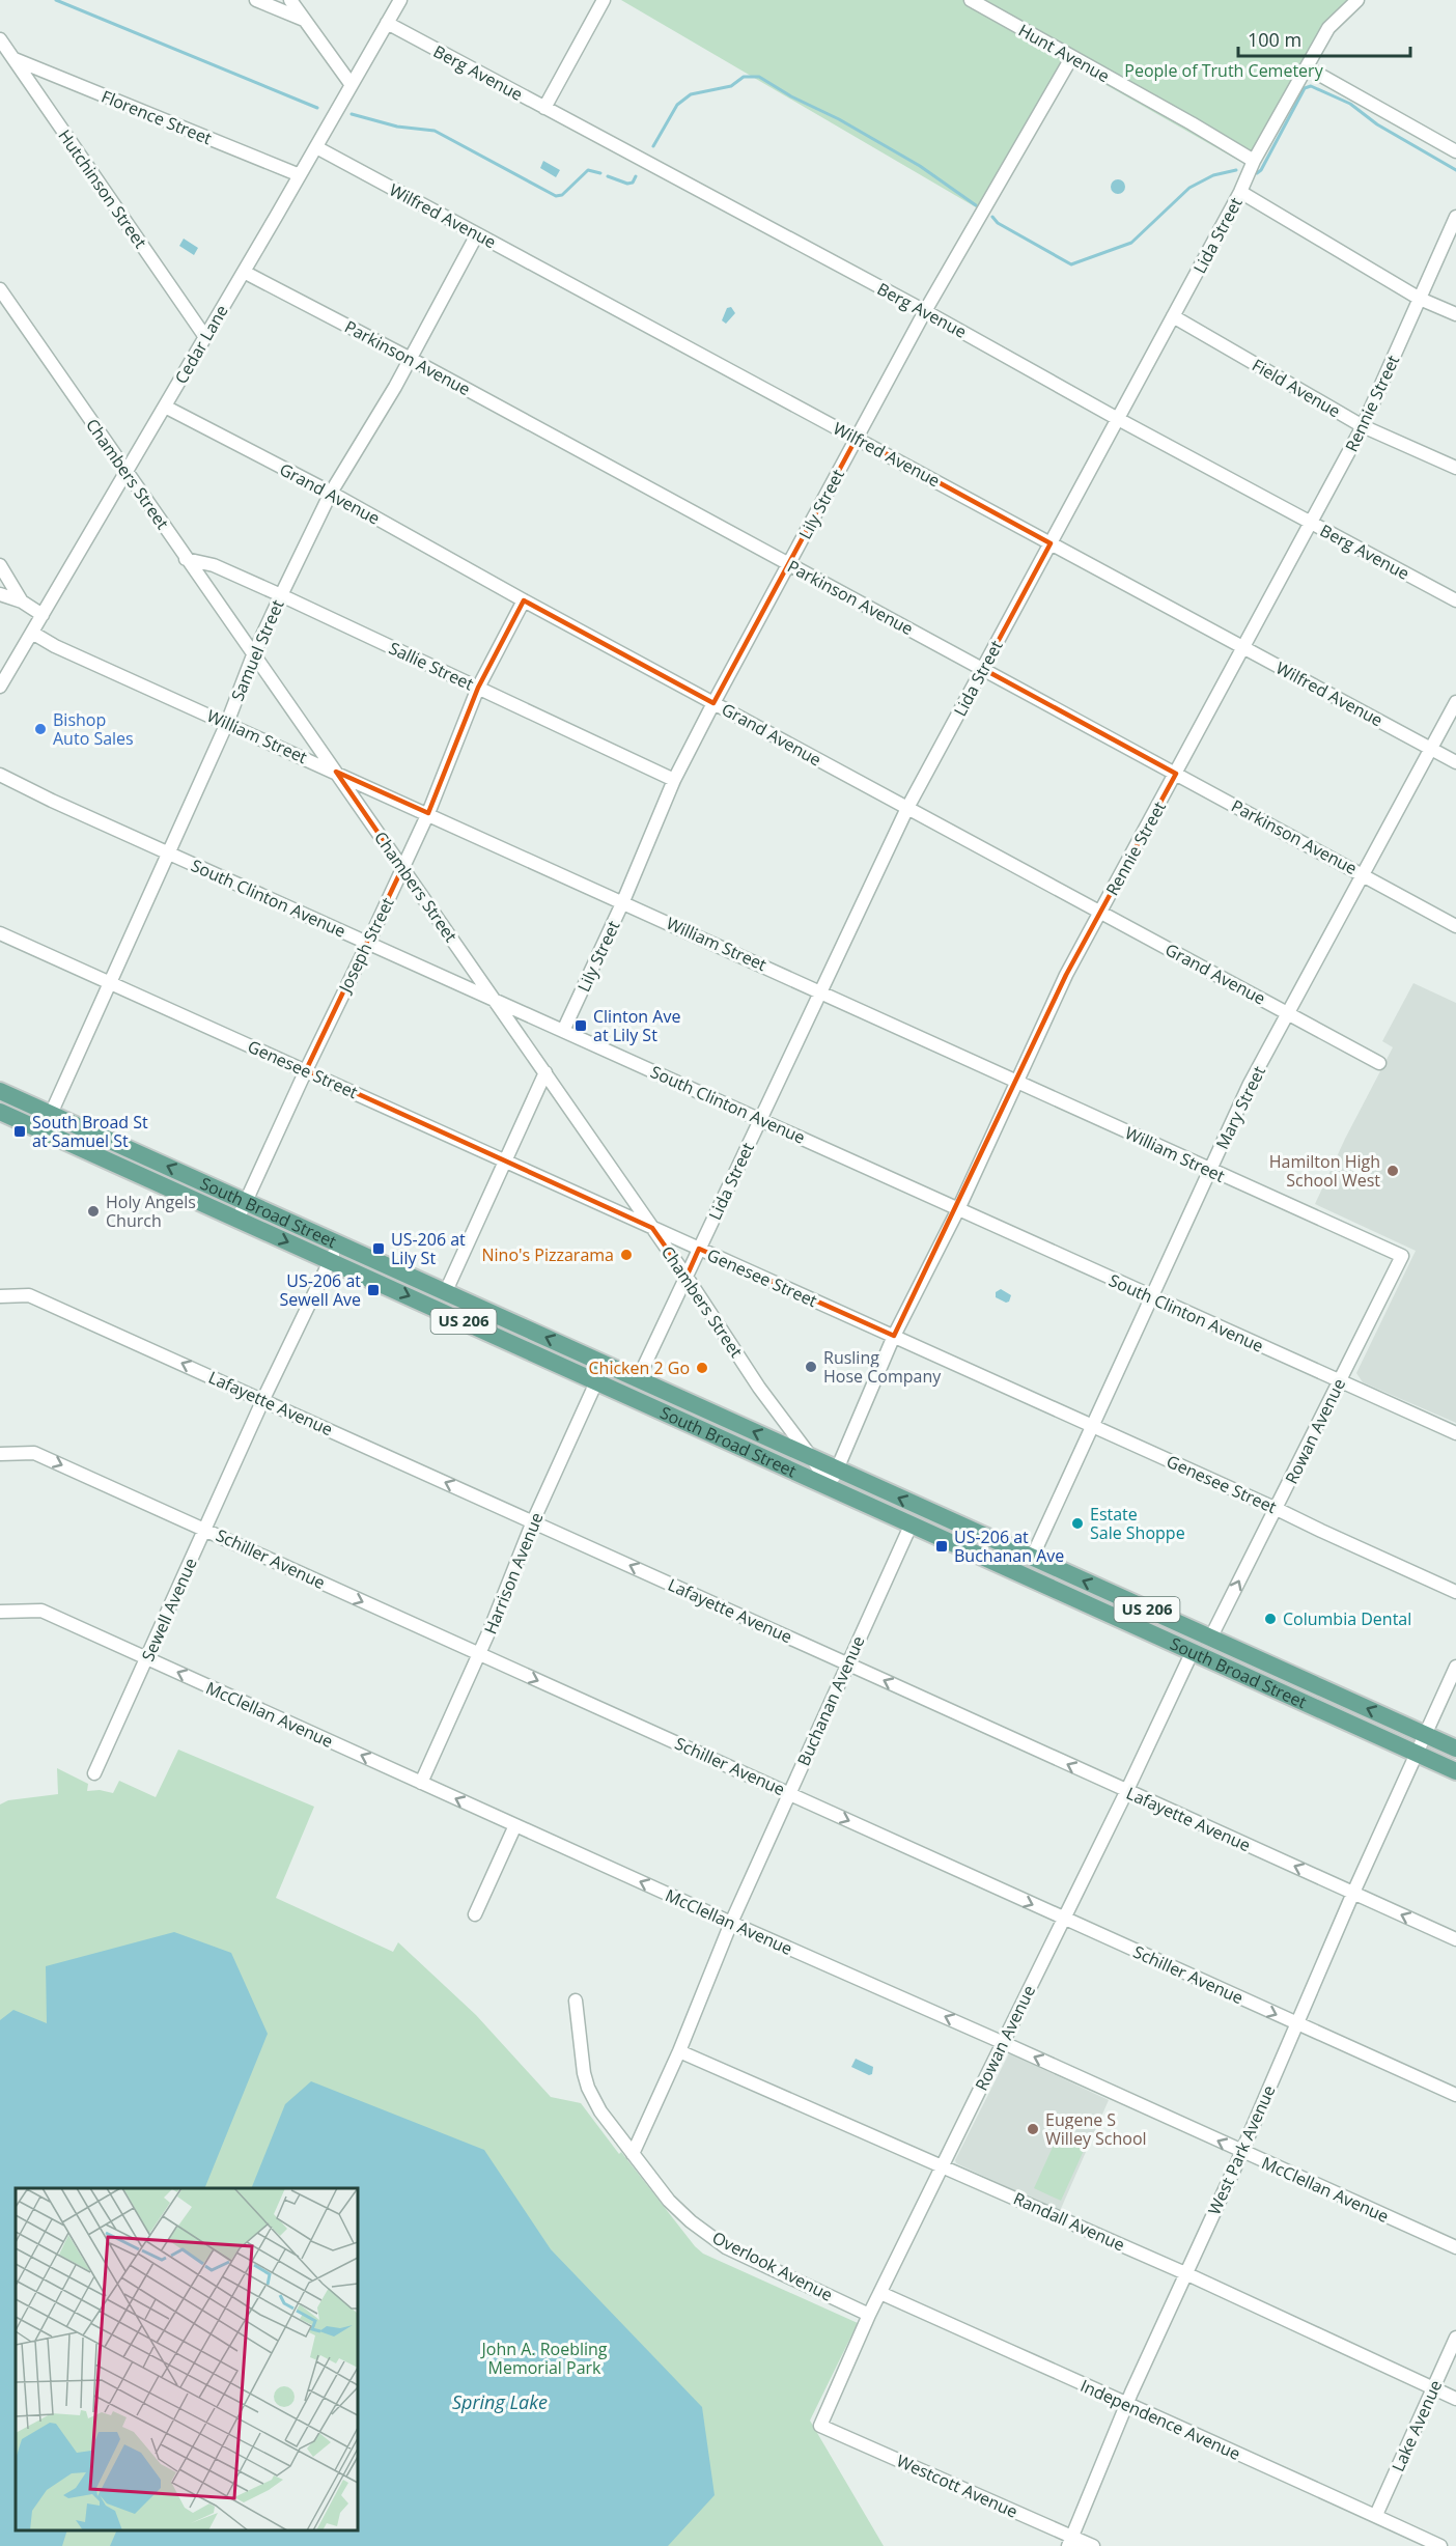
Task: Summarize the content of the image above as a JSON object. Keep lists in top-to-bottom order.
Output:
{
  "streets": {
    "main road": ["South Broad Street", "US 206"],
    "street": [
      "Hunt Avenue",
      "Berg Avenue",
      "Florence Street",
      "Hutchinson Street",
      "Wilfred Avenue",
      "Lida Street",
      "Cedar Lane",
      "Parkinson Avenue",
      "Field Avenue",
      "Rennie Street",
      "Chambers Street",
      "Grand Avenue",
      "Lily Street",
      "Samuel Street",
      "Sallie Street",
      "William Street",
      "South Clinton Avenue",
      "Joseph Street",
      "Genesee Street",
      "Mary Street",
      "Lafayette Avenue",
      "Rowan Avenue",
      "Schiller Avenue",
      "Harrison Avenue",
      "Sewell Avenue",
      "Buchanan Avenue",
      "McClellan Avenue",
      "West Park Avenue",
      "Randall Avenue",
      "Overlook Avenue",
      "Independence Avenue",
      "Lake Avenue",
      "Westcott Avenue"
    ]
  },
  "crossings": [
    ["Hunt Avenue", "Lida Street"],
    ["Hunt Avenue", "Lily Street"],
    ["Berg Avenue", "Lida Street"],
    ["Berg Avenue", "Cedar Lane"],
    ["Berg Avenue", "Rennie Street"],
    ["Berg Avenue", "Lily Street"],
    ["Florence Street", "Hutchinson Street"],
    ["Florence Street", "Cedar Lane"],
    ["Hutchinson Street", "Cedar Lane"],
    ["Wilfred Avenue", "Lida Street"],
    ["Wilfred Avenue", "Cedar Lane"],
    ["Wilfred Avenue", "Rennie Street"],
    ["Wilfred Avenue", "Lily Street"],
    ["Wilfred Avenue", "Samuel Street"],
    ["Wilfred Avenue", "Mary Street"],
    ["Lida Street", "Parkinson Avenue"],
    ["Lida Street", "Field Avenue"],
    ["Lida Street", "Chambers Street"],
    ["Lida Street", "Grand Avenue"],
    ["Lida Street", "William Street"],
    ["Lida Street", "South Clinton Avenue"],
    ["Lida Street", "Genesee Street"],
    ["Lida Street", "South Broad Street"],
    ["Cedar Lane", "Parkinson Avenue"],
    ["Cedar Lane", "Chambers Street"],
    ["Cedar Lane", "Grand Avenue"],
    ["Cedar Lane", "William Street"],
    ["Parkinson Avenue", "Rennie Street"],
    ["Parkinson Avenue", "Lily Street"],
    ["Parkinson Avenue", "Samuel Street"],
    ["Parkinson Avenue", "Mary Street"],
    ["Field Avenue", "Rennie Street"],
    ["Rennie Street", "Chambers Street"],
    ["Rennie Street", "Grand Avenue"],
    ["Rennie Street", "William Street"],
    ["Rennie Street", "South Clinton Avenue"],
    ["Rennie Street", "Genesee Street"],
    ["Rennie Street", "South Broad Street"],
    ["Chambers Street", "Samuel Street"],
    ["Chambers Street", "Sallie Street"],
    ["Chambers Street", "William Street"],
    ["Chambers Street", "South Clinton Avenue"],
    ["Chambers Street", "Joseph Street"],
    ["Chambers Street", "Genesee Street"],
    ["Chambers Street", "South Broad Street"],
    ["Grand Avenue", "Lily Street"],
    ["Grand Avenue", "Samuel Street"],
    ["Grand Avenue", "Joseph Street"],
    ["Grand Avenue", "Mary Street"],
    ["Lily Street", "Sallie Street"],
    ["Lily Street", "William Street"],
    ["Lily Street", "South Clinton Avenue"],
    ["Samuel Street", "Sallie Street"],
    ["Samuel Street", "William Street"],
    ["Samuel Street", "South Clinton Avenue"],
    ["Samuel Street", "Genesee Street"],
    ["Samuel Street", "South Broad Street"],
    ["Sallie Street", "Joseph Street"],
    ["William Street", "Joseph Street"],
    ["William Street", "Mary Street"],
    ["William Street", "Rowan Avenue"],
    ["South Clinton Avenue", "Joseph Street"],
    ["South Clinton Avenue", "Mary Street"],
    ["South Clinton Avenue", "Rowan Avenue"],
    ["Joseph Street", "Genesee Street"],
    ["Joseph Street", "South Broad Street"],
    ["Genesee Street", "Mary Street"],
    ["Genesee Street", "Rowan Avenue"],
    ["Mary Street", "South Broad Street"],
    ["South Broad Street", "Rowan Avenue"],
    ["South Broad Street", "Harrison Avenue"],
    ["South Broad Street", "Sewell Avenue"],
    ["South Broad Street", "Buchanan Avenue"],
    ["South Broad Street", "West Park Avenue"],
    ["Lafayette Avenue", "Rowan Avenue"],
    ["Lafayette Avenue", "Harrison Avenue"],
    ["Lafayette Avenue", "Sewell Avenue"],
    ["Lafayette Avenue", "Buchanan Avenue"],
    ["Lafayette Avenue", "West Park Avenue"],
    ["Rowan Avenue", "Schiller Avenue"],
    ["Rowan Avenue", "McClellan Avenue"],
    ["Rowan Avenue", "Randall Avenue"],
    ["Rowan Avenue", "Overlook Avenue"],
    ["Rowan Avenue", "Independence Avenue"],
    ["Rowan Avenue", "Westcott Avenue"],
    ["Schiller Avenue", "Harrison Avenue"],
    ["Schiller Avenue", "Sewell Avenue"],
    ["Schiller Avenue", "Buchanan Avenue"],
    ["Schiller Avenue", "West Park Avenue"],
    ["Harrison Avenue", "McClellan Avenue"],
    ["Sewell Avenue", "McClellan Avenue"],
    ["Buchanan Avenue", "McClellan Avenue"],
    ["Buchanan Avenue", "Randall Avenue"],
    ["Buchanan Avenue", "Overlook Avenue"],
    ["McClellan Avenue", "West Park Avenue"],
    ["West Park Avenue", "Randall Avenue"],
    ["West Park Avenue", "Independence Avenue"],
    ["West Park Avenue", "Westcott Avenue"],
    ["Randall Avenue", "Lake Avenue"],
    ["Independence Avenue", "Lake Avenue"]
  ],
  "one_way": ["Lafayette Avenue", "Schiller Avenue", "McClellan Avenue"],
  "water": ["Spring Lake"],
  "parks": ["People of Truth Cemetery", "John A. Roebling Memorial Park"],
  "places": {
    "other": [
      "Bishop Auto Sales",
      "Hamilton High School West",
      "Holy Angels Church",
      "Nino's Pizzarama",
      "Rusling Hose Company",
      "Chicken 2 Go",
      "Estate Sale Shoppe",
      "Columbia Dental",
      "Eugene S Willey School"
    ],
    "transit": [
      "Clinton Ave at Lily St",
      "South Broad St at Samuel St",
      "US-206 at Lily St",
      "US-206 at Sewell Ave",
      "US-206 at Buchanan Ave"
    ]
  },
  "scale_bar": "100 m"
}
